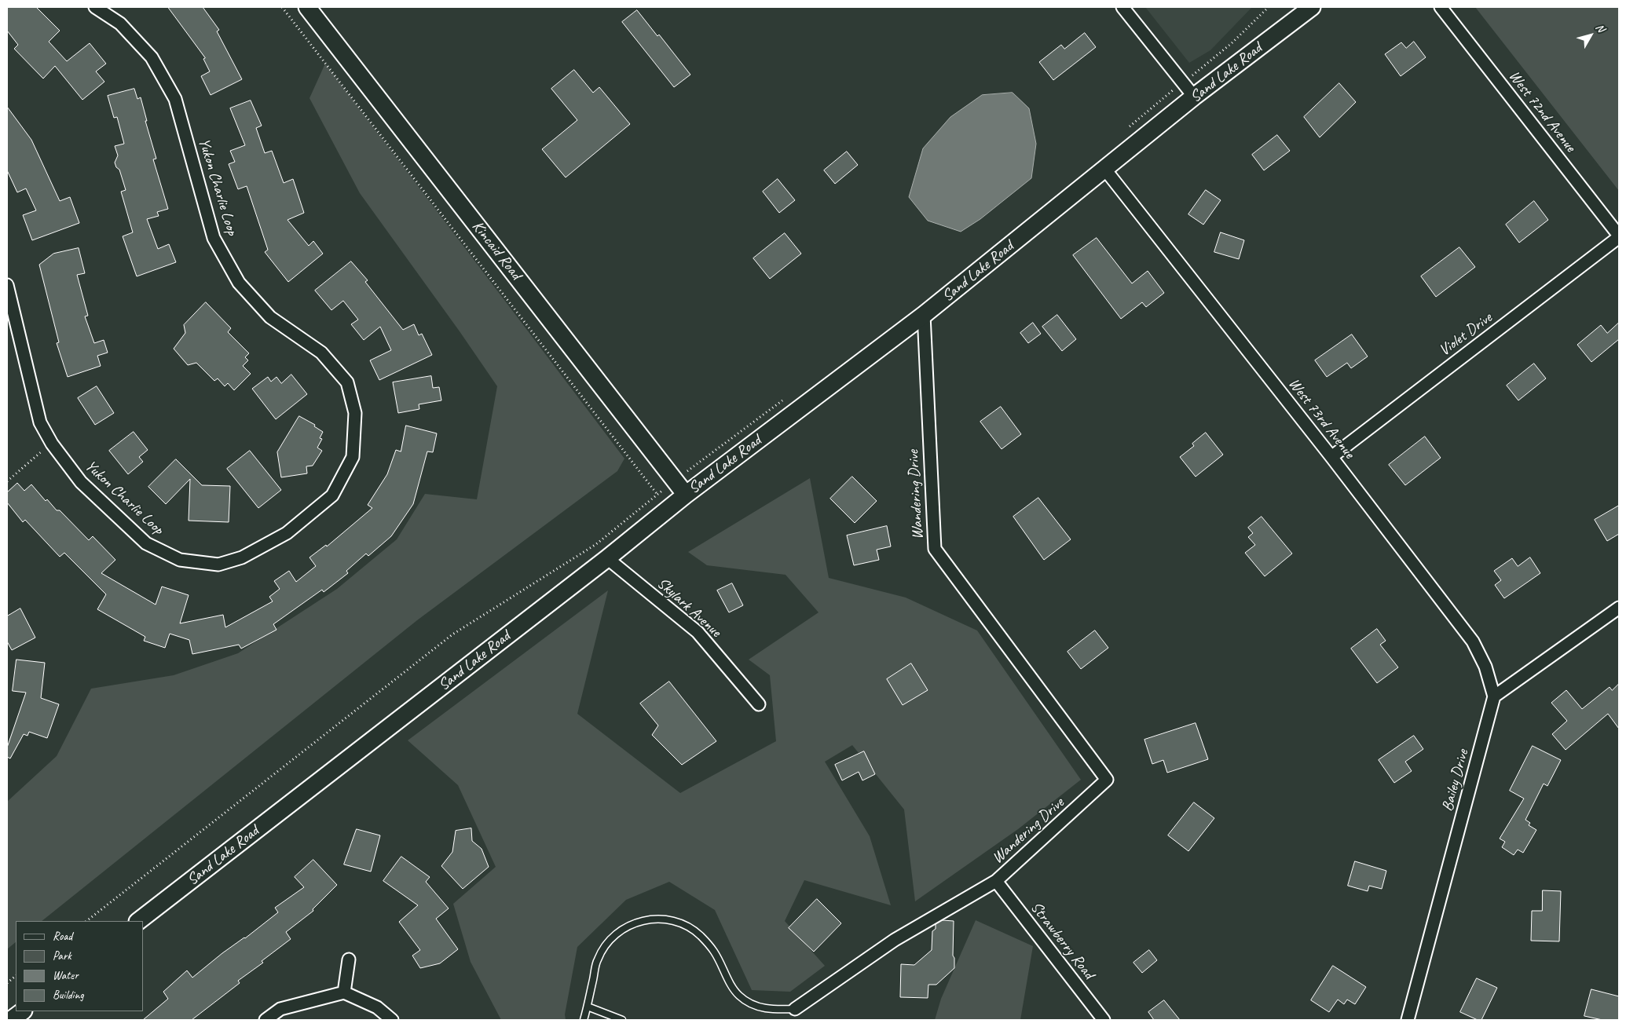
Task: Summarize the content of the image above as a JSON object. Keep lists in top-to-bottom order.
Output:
{
  "streets": {
    "main road": ["Sand Lake Road", "Kincaid Road"],
    "street": [
      "West 72nd Avenue",
      "Yukon Charlie Loop",
      "Violet Drive",
      "West 73rd Avenue",
      "Wandering Drive",
      "Skylark Avenue",
      "Bailey Drive",
      "Strawberry Road"
    ]
  },
  "crossings": [
    ["Sand Lake Road", "Kincaid Road"],
    ["Sand Lake Road", "West 73rd Avenue"],
    ["Sand Lake Road", "Wandering Drive"],
    ["Sand Lake Road", "Skylark Avenue"],
    ["West 72nd Avenue", "Violet Drive"],
    ["Violet Drive", "West 73rd Avenue"],
    ["West 73rd Avenue", "Bailey Drive"],
    ["Wandering Drive", "Strawberry Road"]
  ],
  "legend": [
    "Road",
    "Park",
    "Water",
    "Building"
  ],
  "north": "top right"
}
